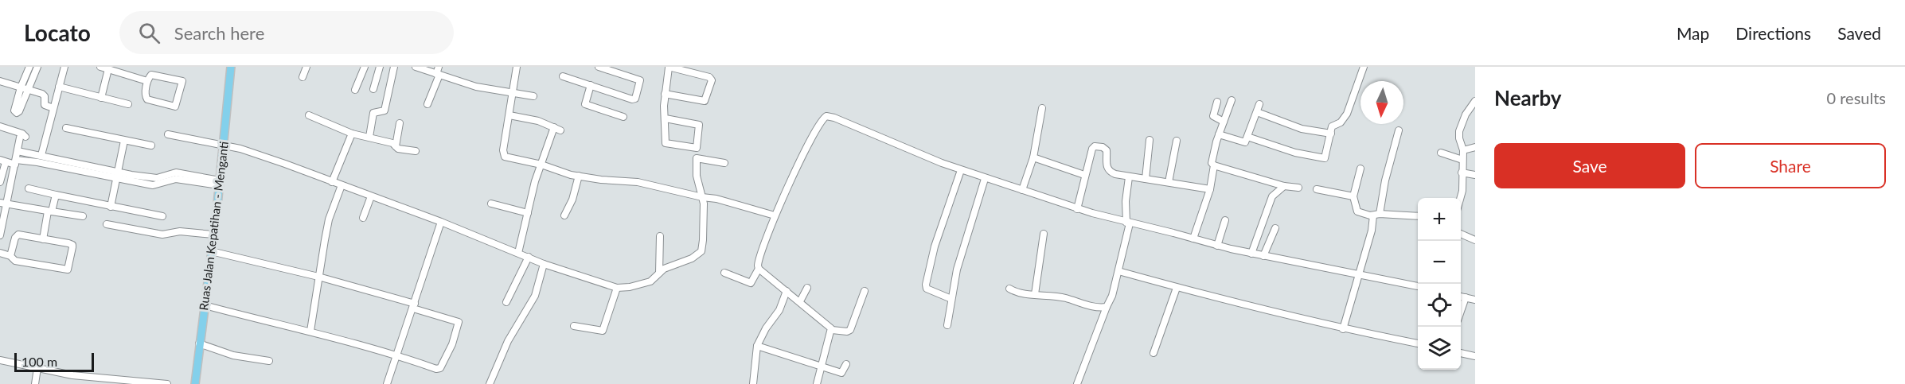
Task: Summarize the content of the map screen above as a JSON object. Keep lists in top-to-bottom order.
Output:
{
  "streets": {
    "main road": ["Ruas Jalan Kepatihan - Menganti"]
  },
  "scale_bar": "100 m",
  "north": "bottom",
  "page": {
    "header": "Locato",
    "search": "Search here",
    "nav": ["Map", "Directions", "Saved"],
    "heading": ["Nearby", "0 results"],
    "buttons": ["Save", "Share"],
    "map_buttons": ["+", "−"],
    "scale": "100 m"
  }
}
